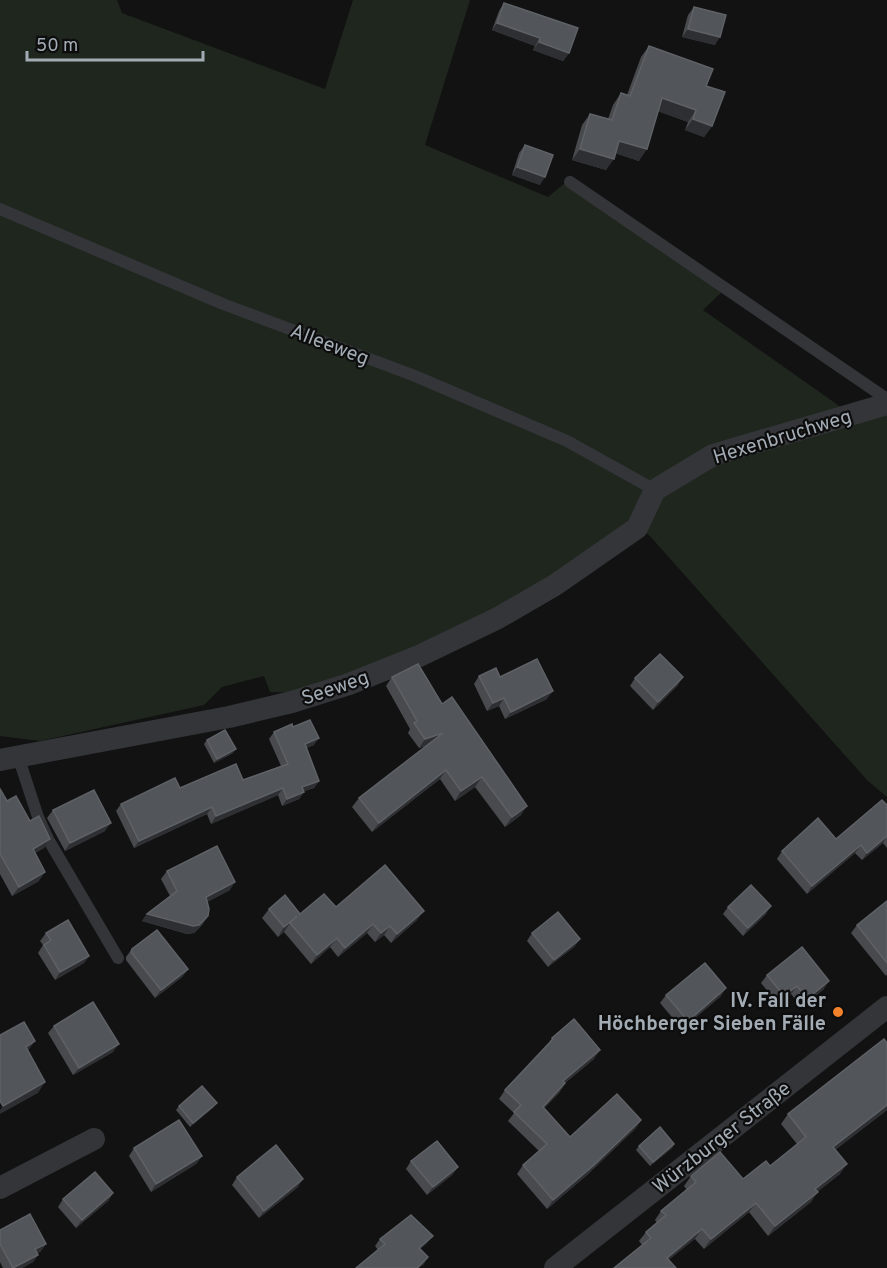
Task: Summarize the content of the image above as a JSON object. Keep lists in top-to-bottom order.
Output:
{
  "streets": {
    "street": ["Hexenbruchweg", "Seeweg", "Würzburger Straße"],
    "lane": ["Alleeweg"]
  },
  "crossings": [
    ["Alleeweg", "Hexenbruchweg"],
    ["Alleeweg", "Seeweg"],
    ["Hexenbruchweg", "Seeweg"]
  ],
  "places": ["IV. Fall der Höchberger Sieben Fälle"],
  "scale_bar": "50 m"
}
